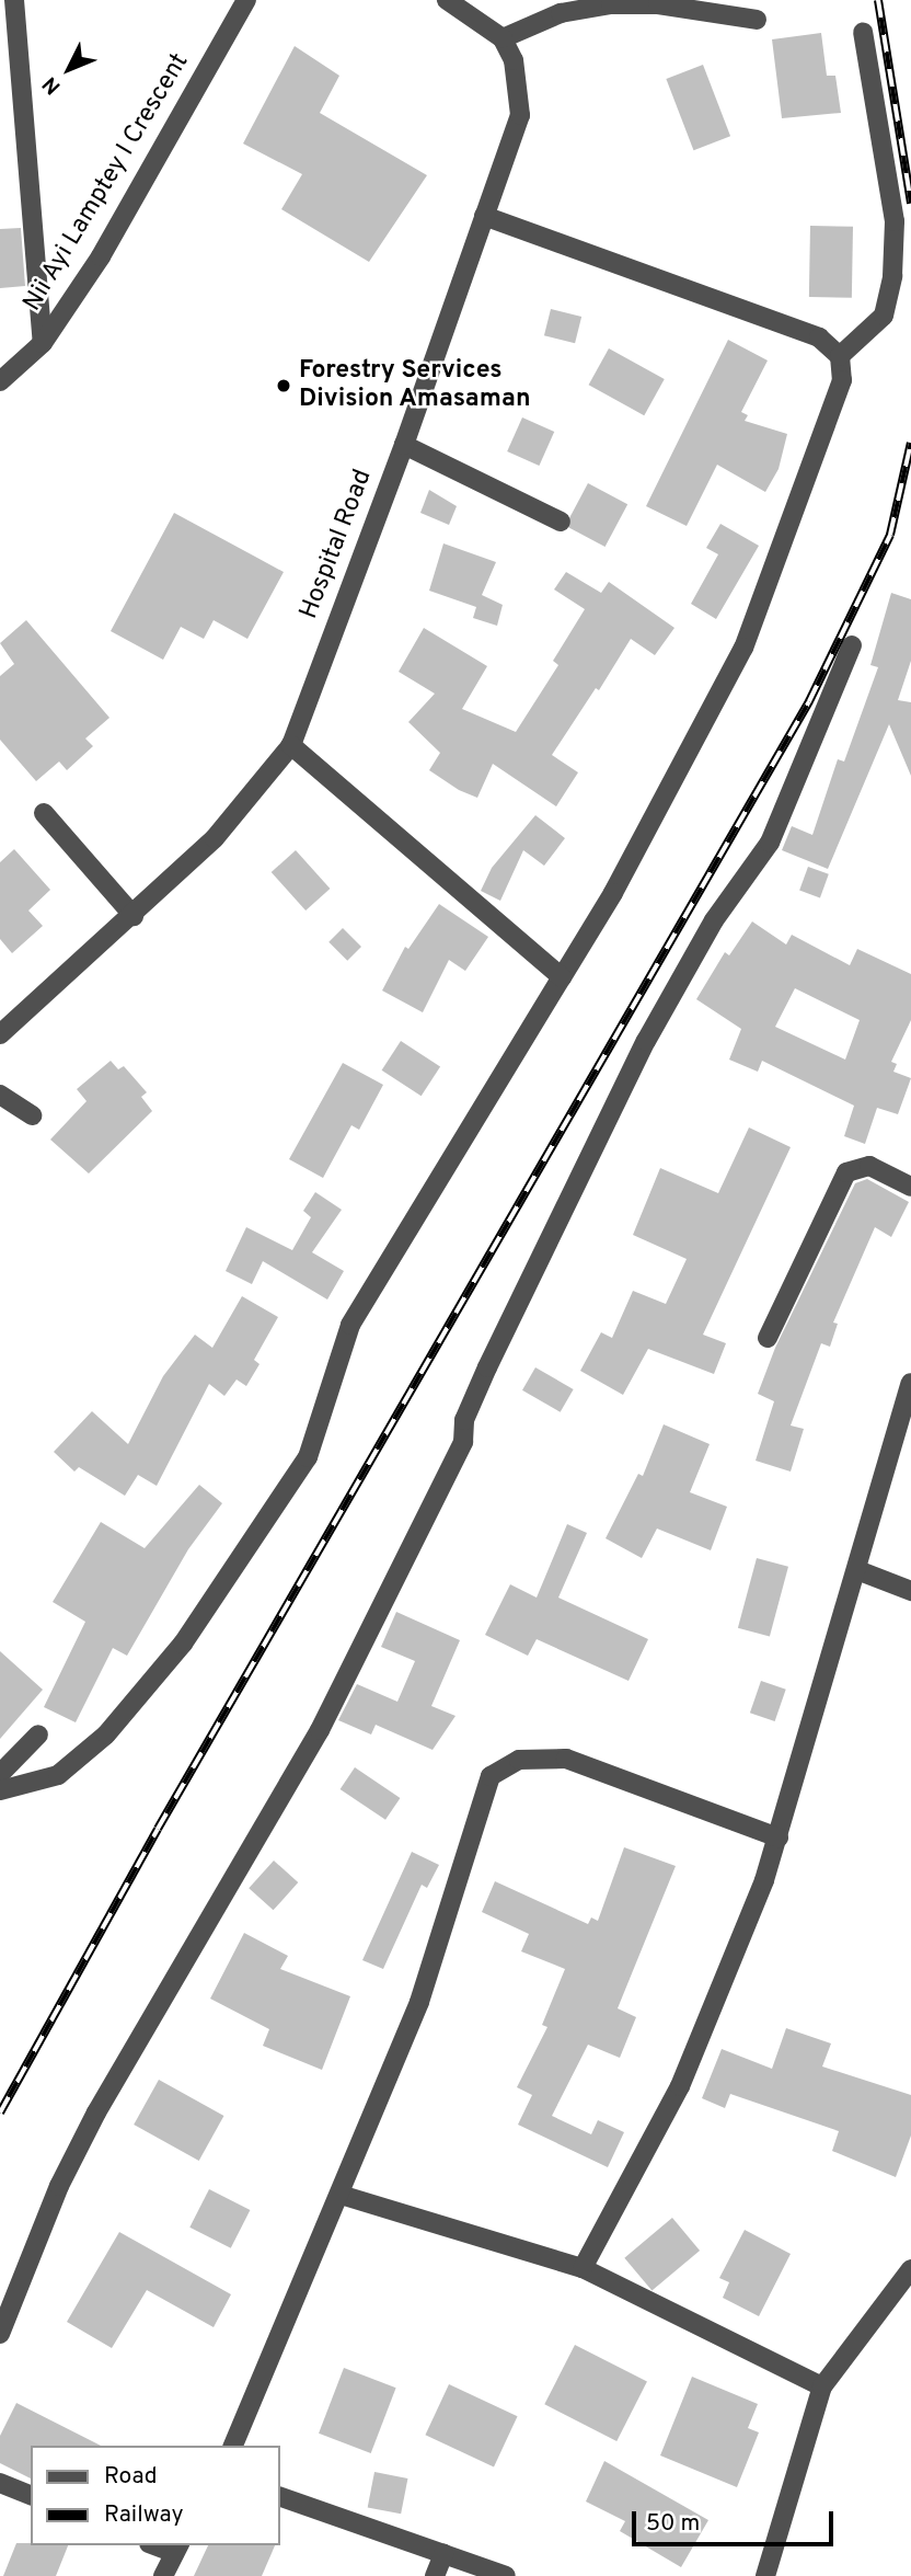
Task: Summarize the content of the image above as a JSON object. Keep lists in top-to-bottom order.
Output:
{
  "streets": {
    "street": ["Nii Ayi Lamptey I Crescent", "Hospital Road"]
  },
  "places": ["Forestry Services Division Amasaman"],
  "legend": ["Road", "Railway"],
  "scale_bar": "50 m",
  "north": "bottom left"
}
